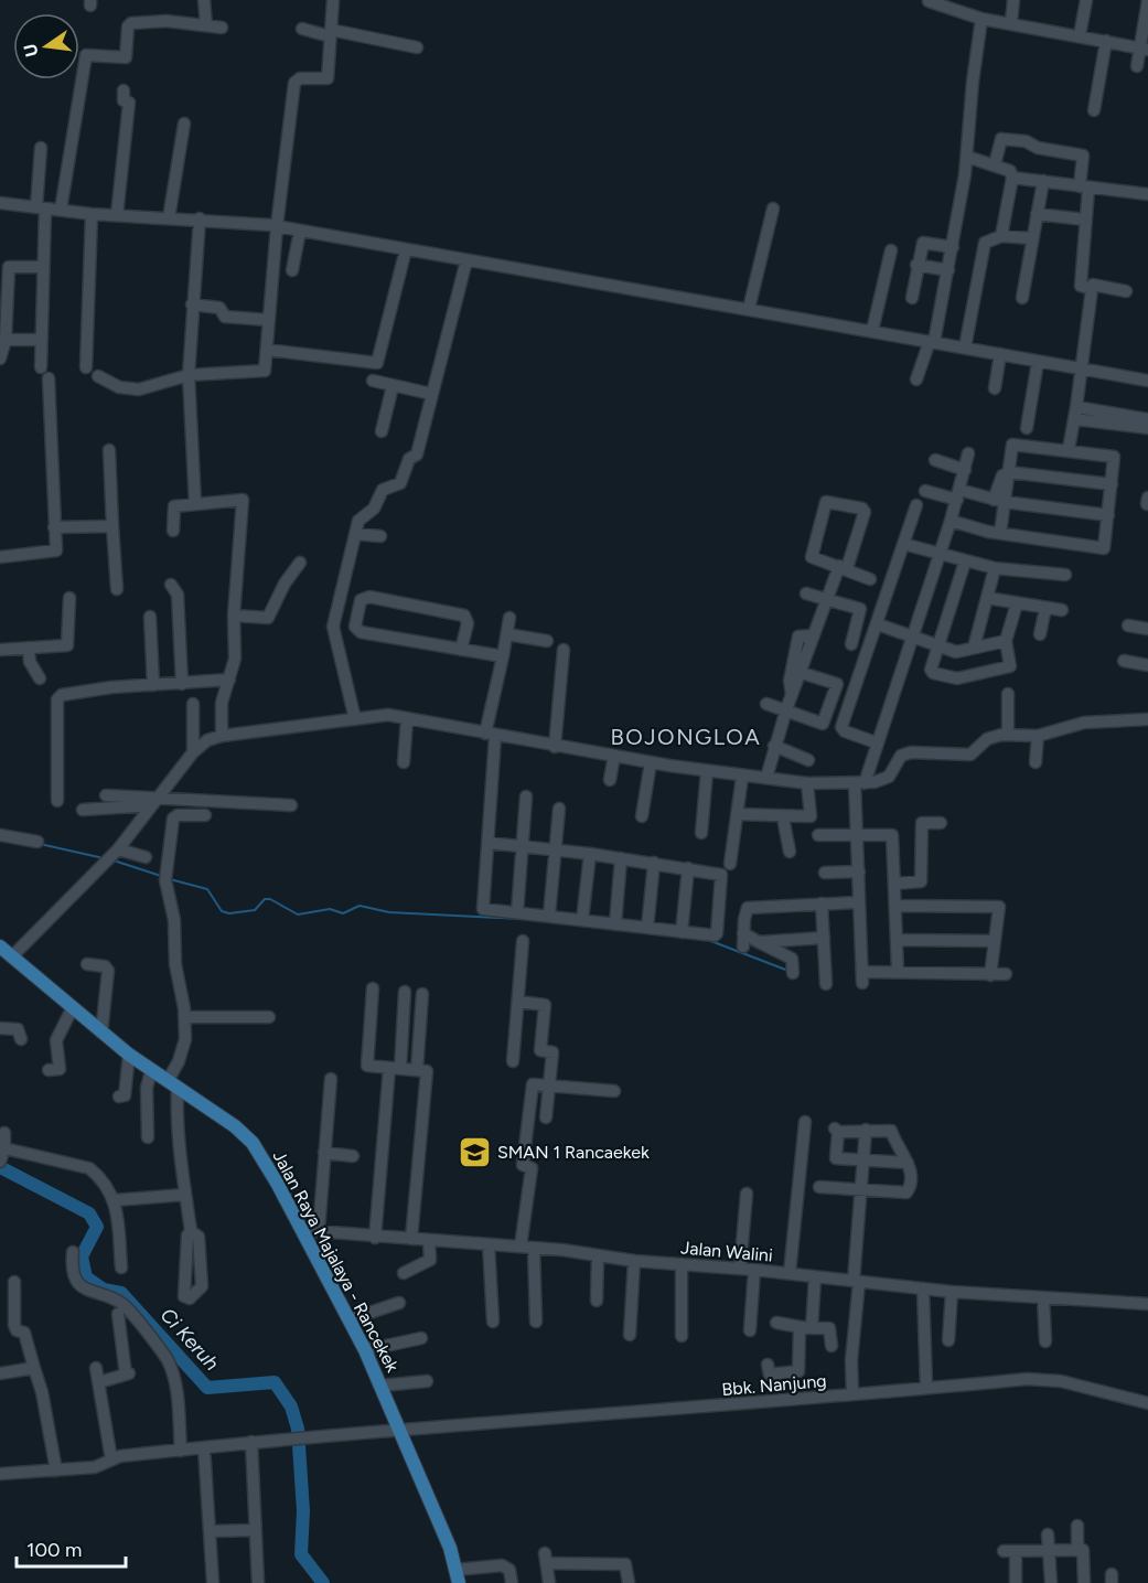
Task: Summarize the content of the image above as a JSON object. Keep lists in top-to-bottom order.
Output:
{
  "streets": {
    "main road": ["Jalan Raya Majalaya - Rancekek"],
    "street": ["Jalan Walini", "Bbk. Nanjung"]
  },
  "crossings": [
    ["Jalan Walini", "Jalan Raya Majalaya - Rancekek"],
    ["Jalan Raya Majalaya - Rancekek", "Bbk. Nanjung"]
  ],
  "districts": ["BOJONGLOA"],
  "water": ["Ci Keruh"],
  "places": {
    "school or university": ["SMAN 1 Rancaekek"]
  },
  "scale_bar": "100 m",
  "north": "left"
}
